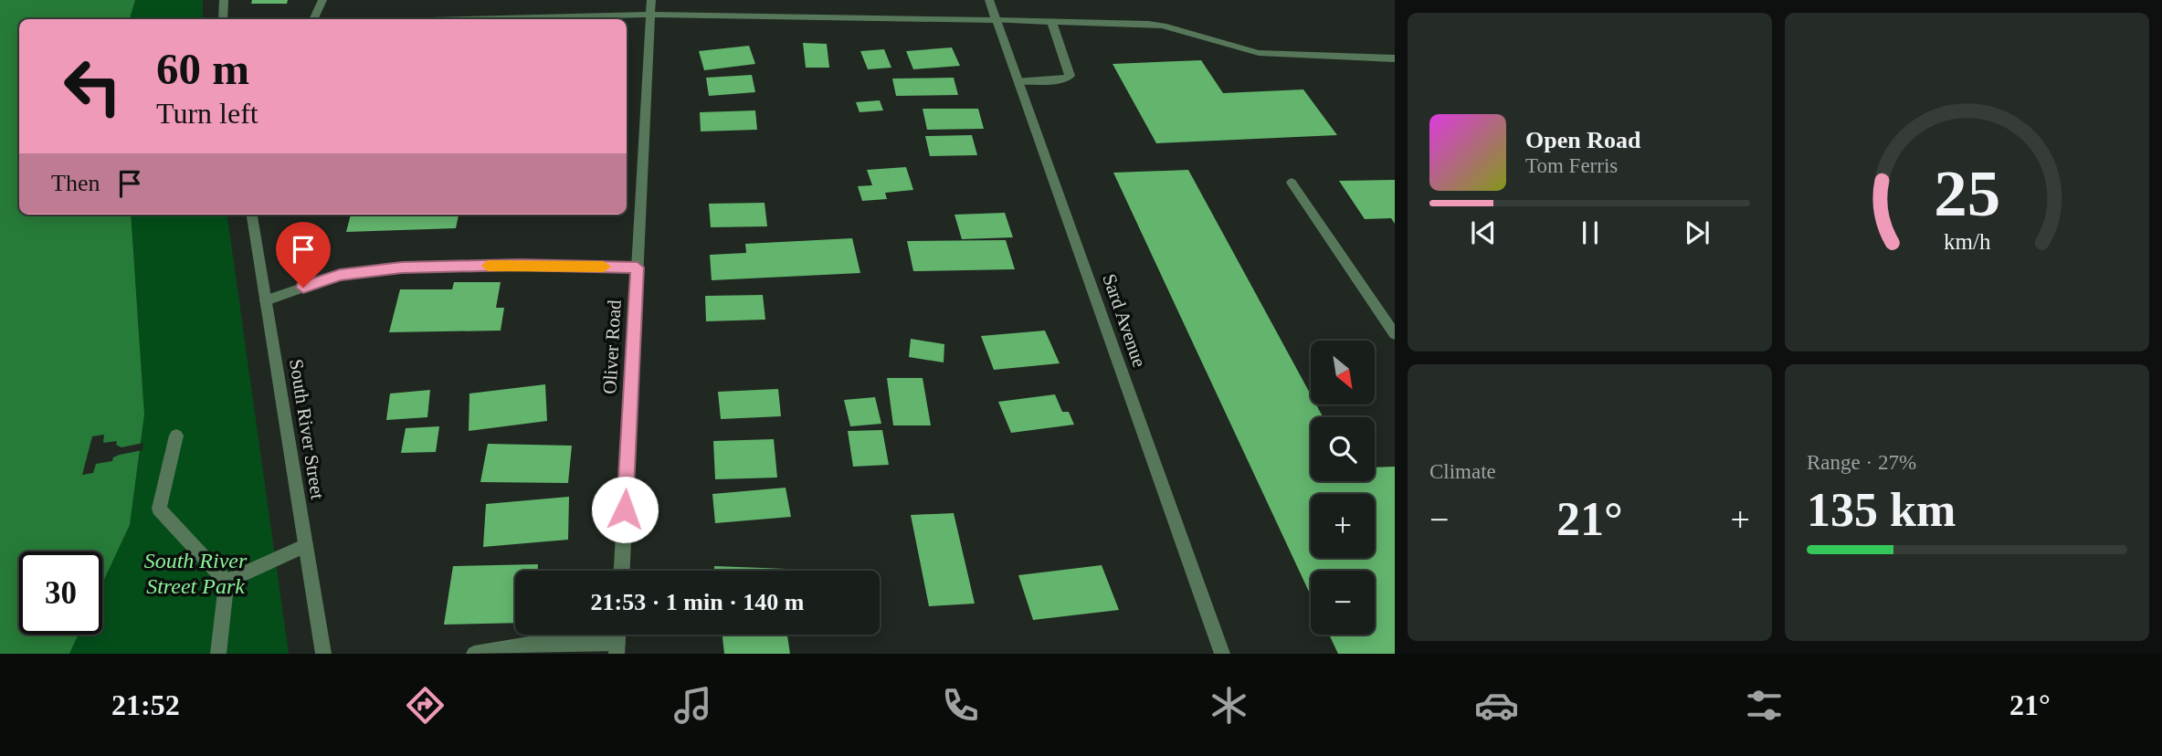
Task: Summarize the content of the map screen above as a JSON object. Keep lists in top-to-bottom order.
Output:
{
  "streets": {
    "street": ["Sard Avenue", "Oliver Road", "South River Street"]
  },
  "parks": ["South River Street Park"],
  "north": "bottom right",
  "page": {
    "turn": ["60 m", "Turn left"],
    "song": ["Open Road", "Tom Ferris"],
    "then": "Then",
    "map_buttons": ["+", "−"],
    "tile": [
      "Climate",
      ["Range · 27%", "135 km"]
    ],
    "heat": ["−", "21°", "+"],
    "limit": "30",
    "trip": "21:53 · 1 min · 140 m",
    "tabs": ["21:52", "21°"],
    "gauge": ["25", "km/h"]
  }
}
